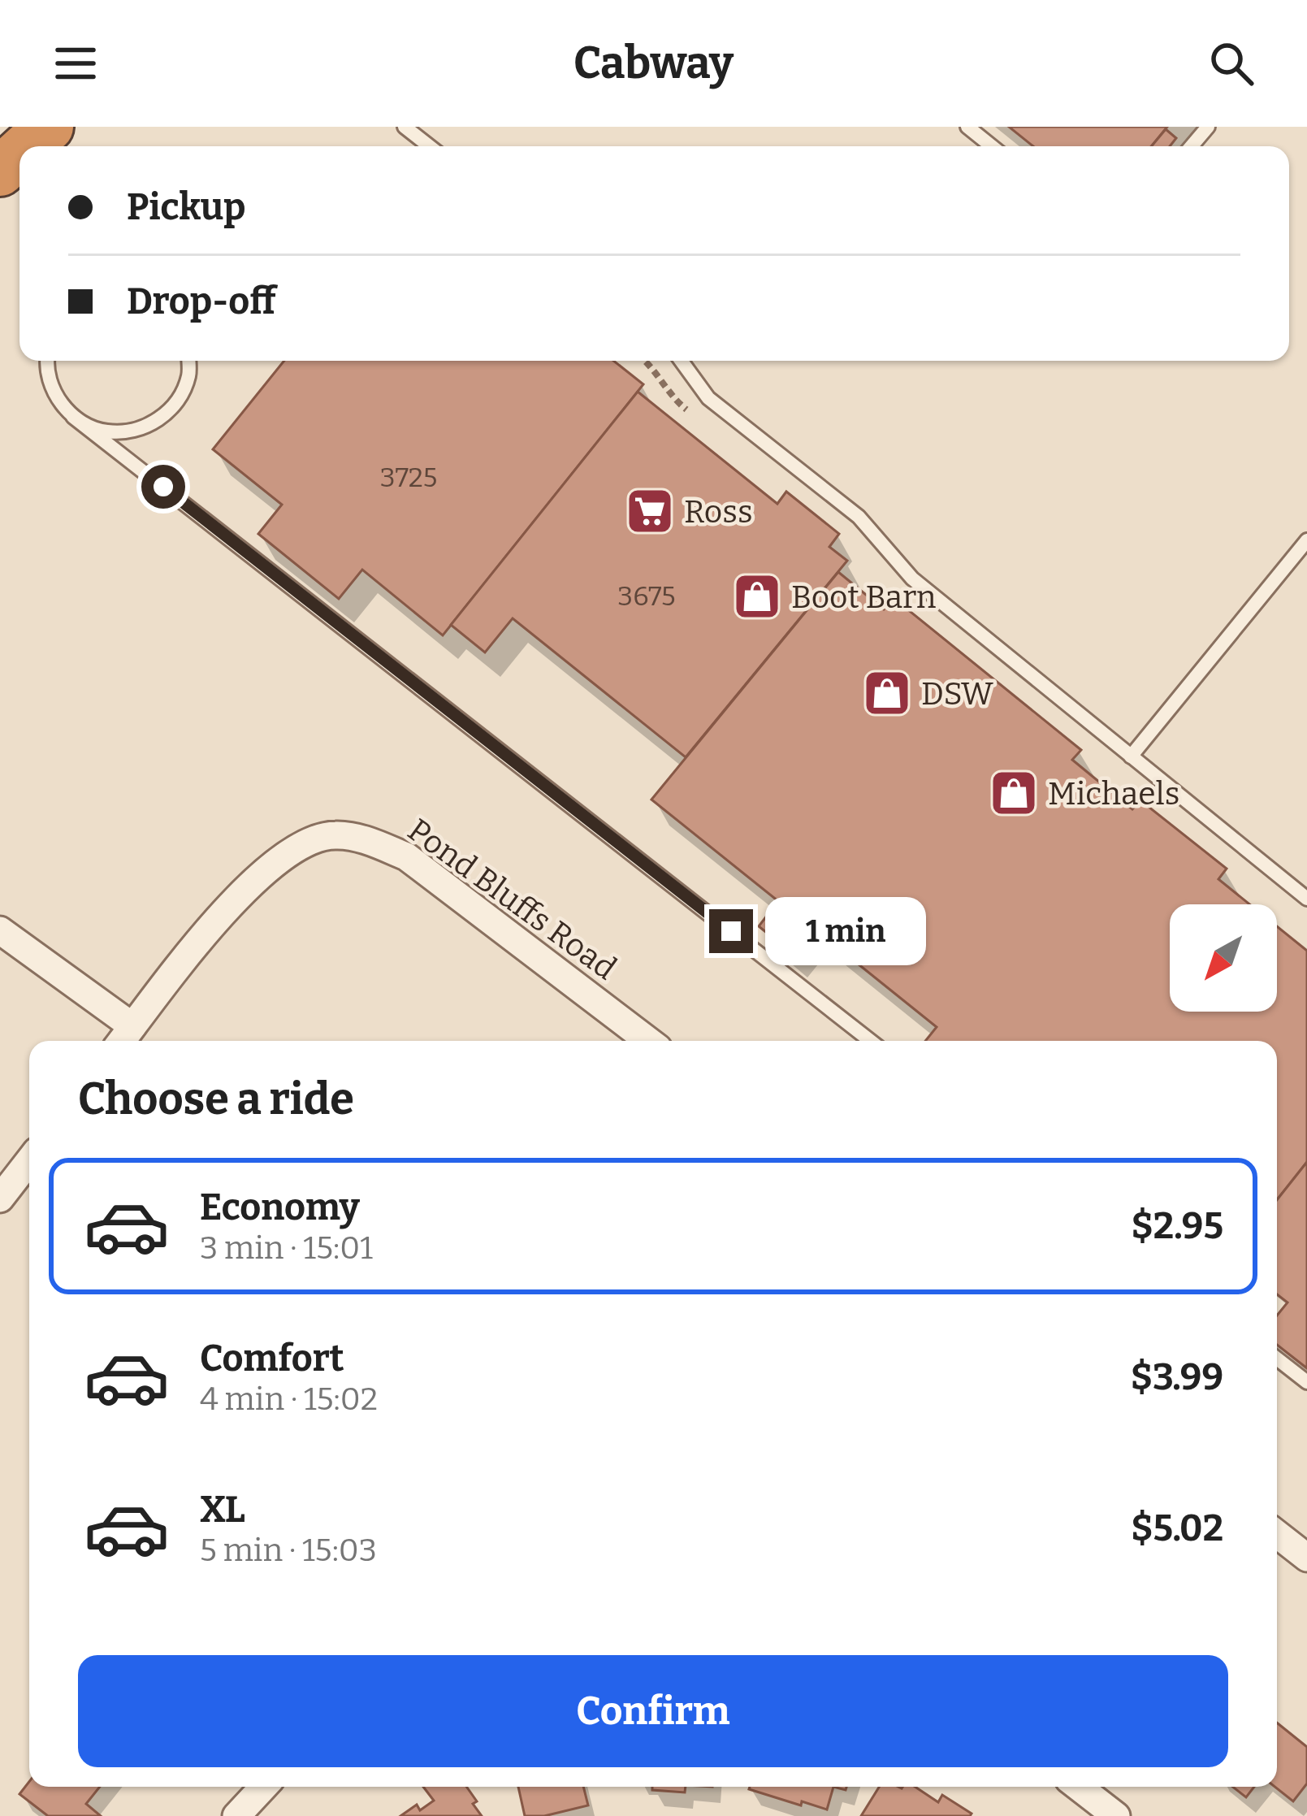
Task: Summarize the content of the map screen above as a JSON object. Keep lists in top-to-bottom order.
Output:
{
  "streets": {
    "street": ["Pond Bluffs Road"]
  },
  "places": {
    "supermarket": ["Ross"],
    "shop": ["Boot Barn", "DSW", "Michaels"]
  },
  "house_numbers": ["3725", "3675"],
  "north": "bottom left",
  "page": {
    "header": "Cabway",
    "banner": ["Pickup", "Drop-off"],
    "bubble": "1 min",
    "heading": "Choose a ride",
    "list": [
      {
        "name": "Economy",
        "note": "3 min · 15:01",
        "value": "$2.95"
      },
      {
        "name": "Comfort",
        "note": "4 min · 15:02",
        "value": "$3.99"
      },
      {
        "name": "XL",
        "note": "5 min · 15:03",
        "value": "$5.02"
      }
    ],
    "buttons": "Confirm"
  }
}
